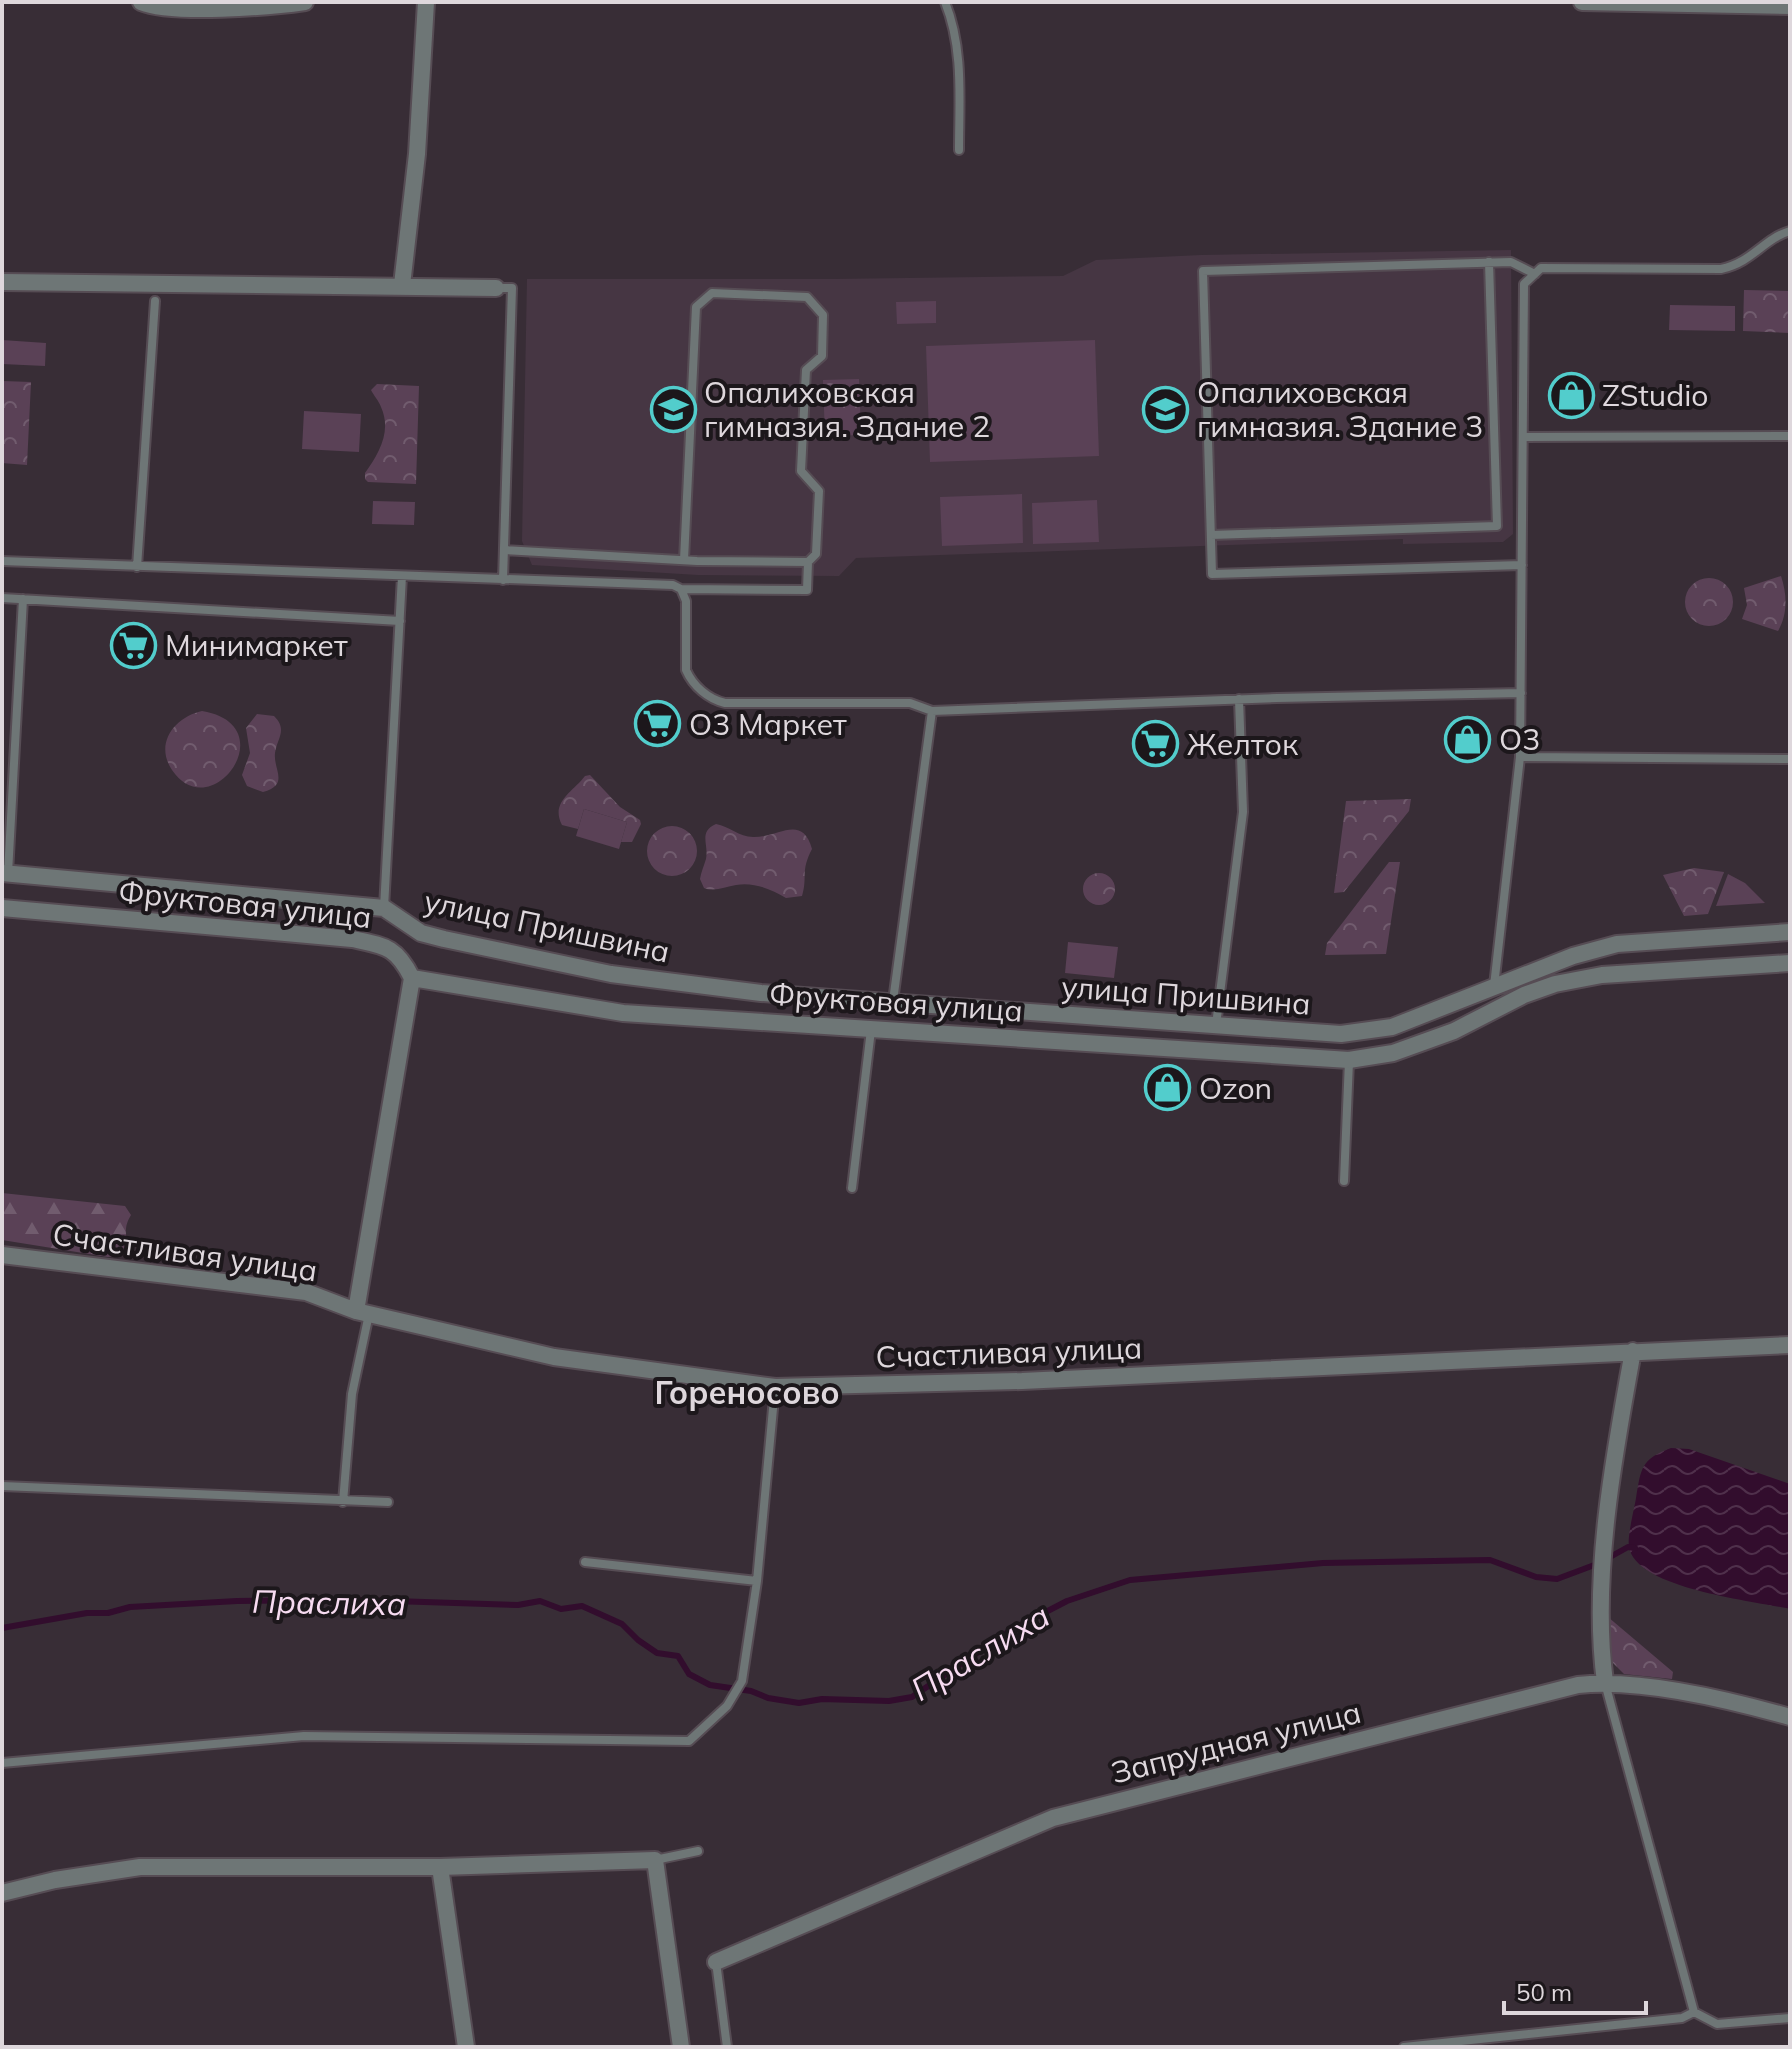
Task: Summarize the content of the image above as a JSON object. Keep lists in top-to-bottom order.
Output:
{
  "streets": {
    "street": [
      "Фруктовая улица",
      "улица Пришвина",
      "Счастливая улица",
      "Запрудная улица"
    ]
  },
  "districts": ["Гореносово"],
  "water": ["Праслиха"],
  "places": {
    "shop": ["ZStudio", "О3", "Ozon"],
    "school or university": ["Опалиховская гимназия. Здание 2", "Опалиховская гимназия. Здание 3"],
    "supermarket": ["Минимаркет", "О3 Маркет", "Желток"]
  },
  "scale_bar": "50 m"
}
